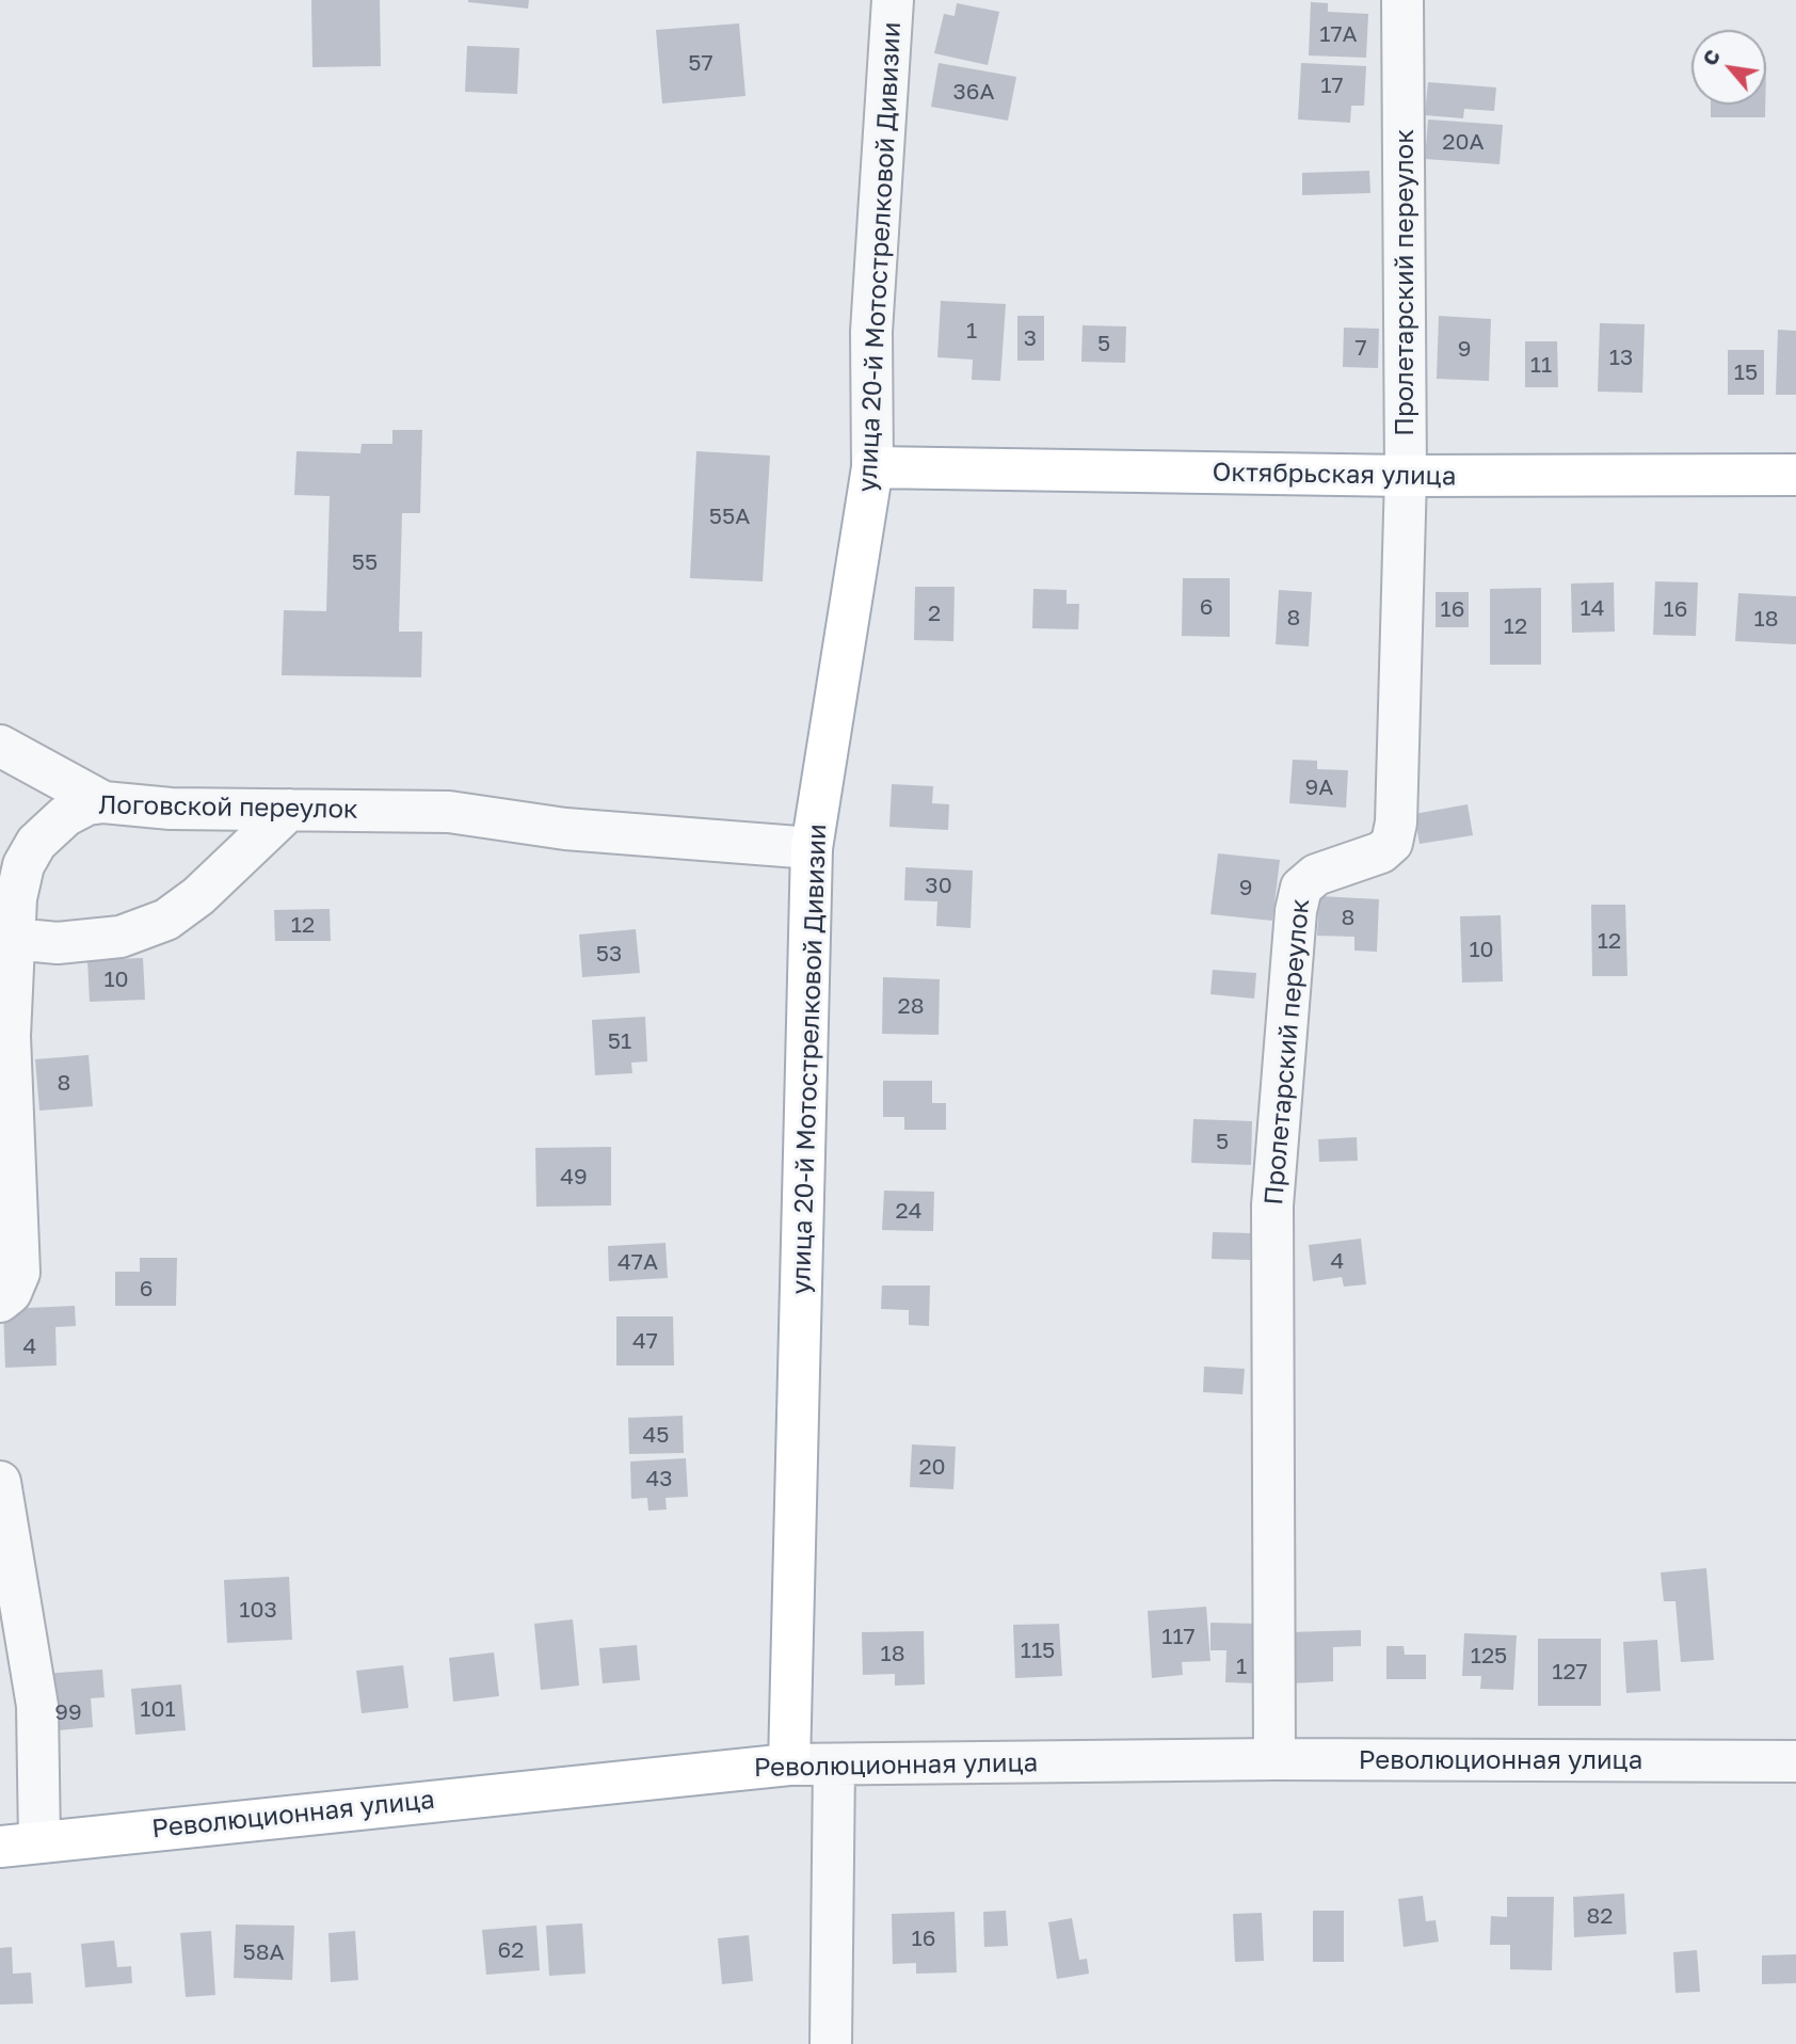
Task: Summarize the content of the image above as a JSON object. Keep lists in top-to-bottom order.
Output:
{
  "streets": {
    "main road": ["улица 20-й Мотострелковой Дивизии", "Октябрьская улица", "Революционная улица"],
    "street": ["Пролетарский переулок", "Логовской переулок"]
  },
  "crossings": [
    ["улица 20-й Мотострелковой Дивизии", "Октябрьская улица"],
    ["улица 20-й Мотострелковой Дивизии", "Логовской переулок"],
    ["улица 20-й Мотострелковой Дивизии", "Революционная улица"],
    ["Пролетарский переулок", "Октябрьская улица"],
    ["Пролетарский переулок", "Революционная улица"]
  ],
  "house_numbers": [
    "17А",
    "57",
    "17",
    "36А",
    "20А",
    "1",
    "3",
    "5",
    "7",
    "9",
    "13",
    "11",
    "15",
    "55А",
    "55",
    "6",
    "14",
    "16",
    "16",
    "2",
    "8",
    "18",
    "12",
    "9А",
    "30",
    "9",
    "8",
    "12",
    "12",
    "10",
    "53",
    "10",
    "28",
    "51",
    "8",
    "5",
    "49",
    "24",
    "4",
    "47А",
    "6",
    "47",
    "4",
    "45",
    "20",
    "43",
    "103",
    "117",
    "115",
    "18",
    "125",
    "1",
    "127",
    "101",
    "99",
    "82",
    "16",
    "62",
    "58А"
  ],
  "north": "top left"
}
